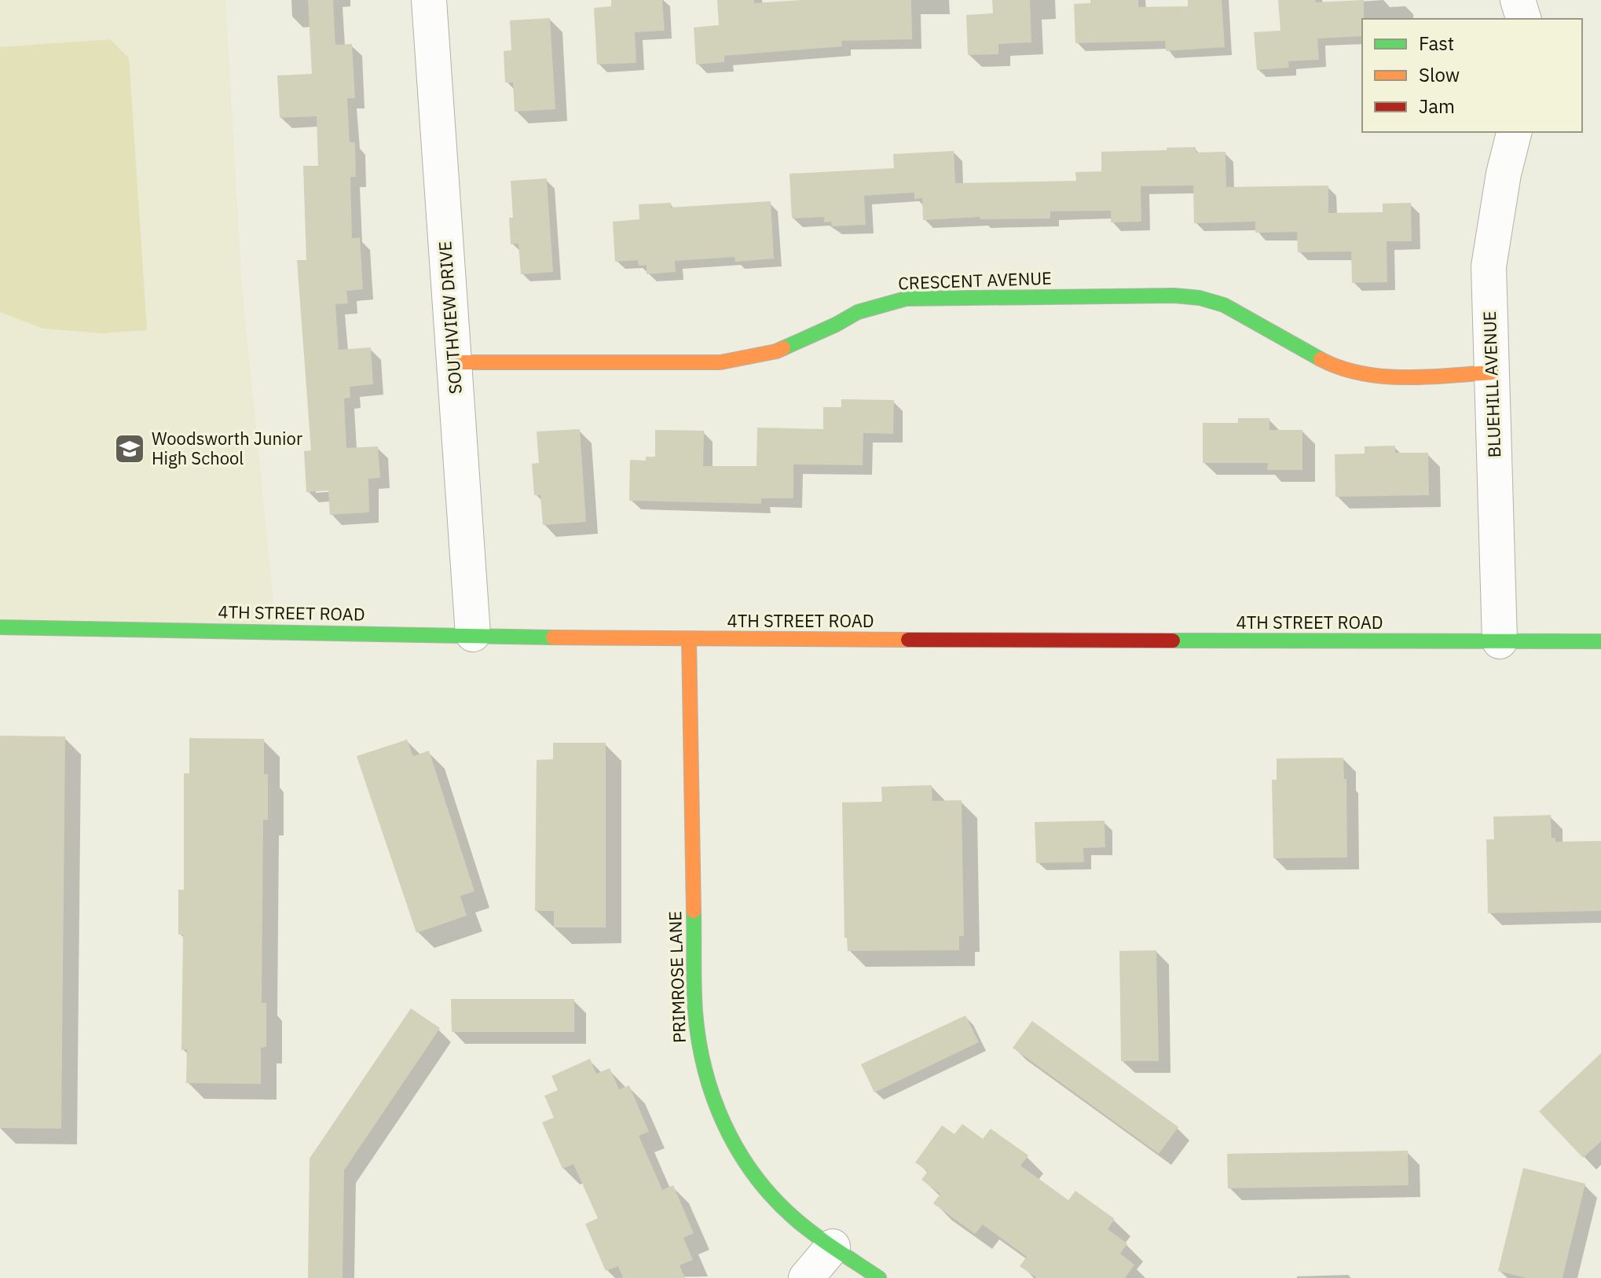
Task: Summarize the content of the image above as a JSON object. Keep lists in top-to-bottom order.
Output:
{
  "streets": {
    "street": [
      "CRESCENT AVENUE",
      "SOUTHVIEW DRIVE",
      "BLUEHILL AVENUE",
      "4TH STREET ROAD",
      "PRIMROSE LANE"
    ]
  },
  "crossings": [
    ["CRESCENT AVENUE", "SOUTHVIEW DRIVE"],
    ["CRESCENT AVENUE", "BLUEHILL AVENUE"],
    ["SOUTHVIEW DRIVE", "4TH STREET ROAD"],
    ["BLUEHILL AVENUE", "4TH STREET ROAD"],
    ["4TH STREET ROAD", "PRIMROSE LANE"]
  ],
  "places": {
    "school or university": ["Woodsworth Junior High School"]
  },
  "legend": ["Fast", "Slow", "Jam"]
}
